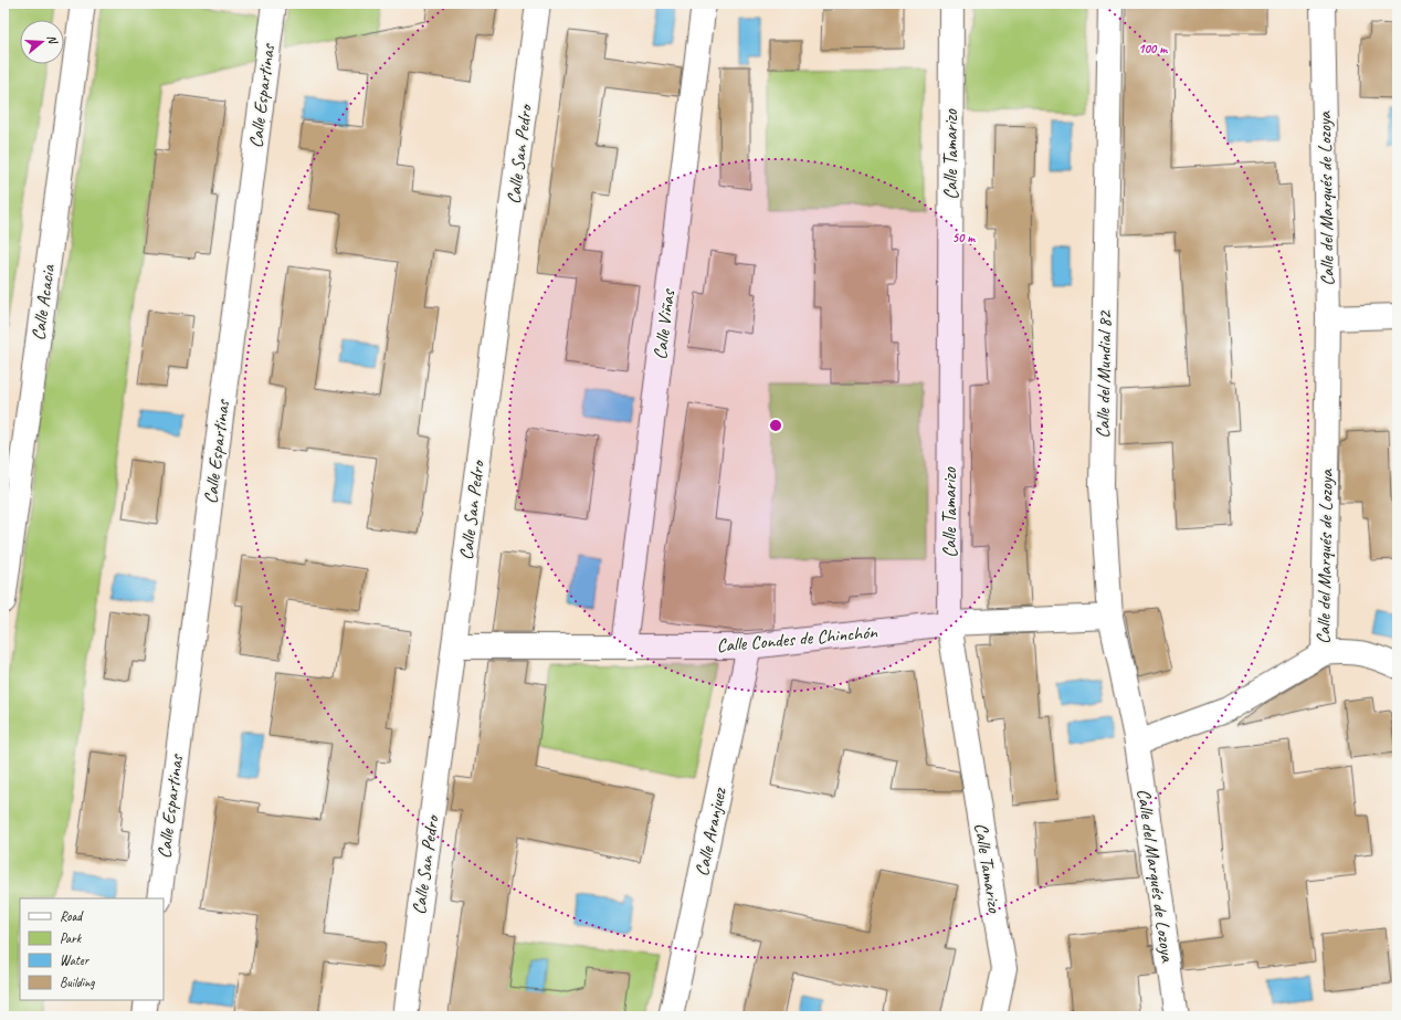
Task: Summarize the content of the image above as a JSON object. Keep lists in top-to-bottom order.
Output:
{
  "streets": {
    "street": [
      "Calle Espartinas",
      "Calle San Pedro",
      "Calle Tamarizo",
      "Calle del Marqués de Lozoya",
      "Calle Acacia",
      "Calle Viñas",
      "Calle del Mundial 82",
      "Calle Condes de Chinchón",
      "Calle Aranjuez"
    ]
  },
  "crossings": [
    ["Calle San Pedro", "Calle Condes de Chinchón"],
    ["Calle Tamarizo", "Calle Condes de Chinchón"],
    ["Calle del Marqués de Lozoya", "Calle del Mundial 82"],
    ["Calle Viñas", "Calle Condes de Chinchón"],
    ["Calle del Mundial 82", "Calle Condes de Chinchón"],
    ["Calle Condes de Chinchón", "Calle Aranjuez"]
  ],
  "legend": [
    "Road",
    "Park",
    "Water",
    "Building"
  ],
  "north": "right",
  "rings": ["100 m", "50 m"]
}
